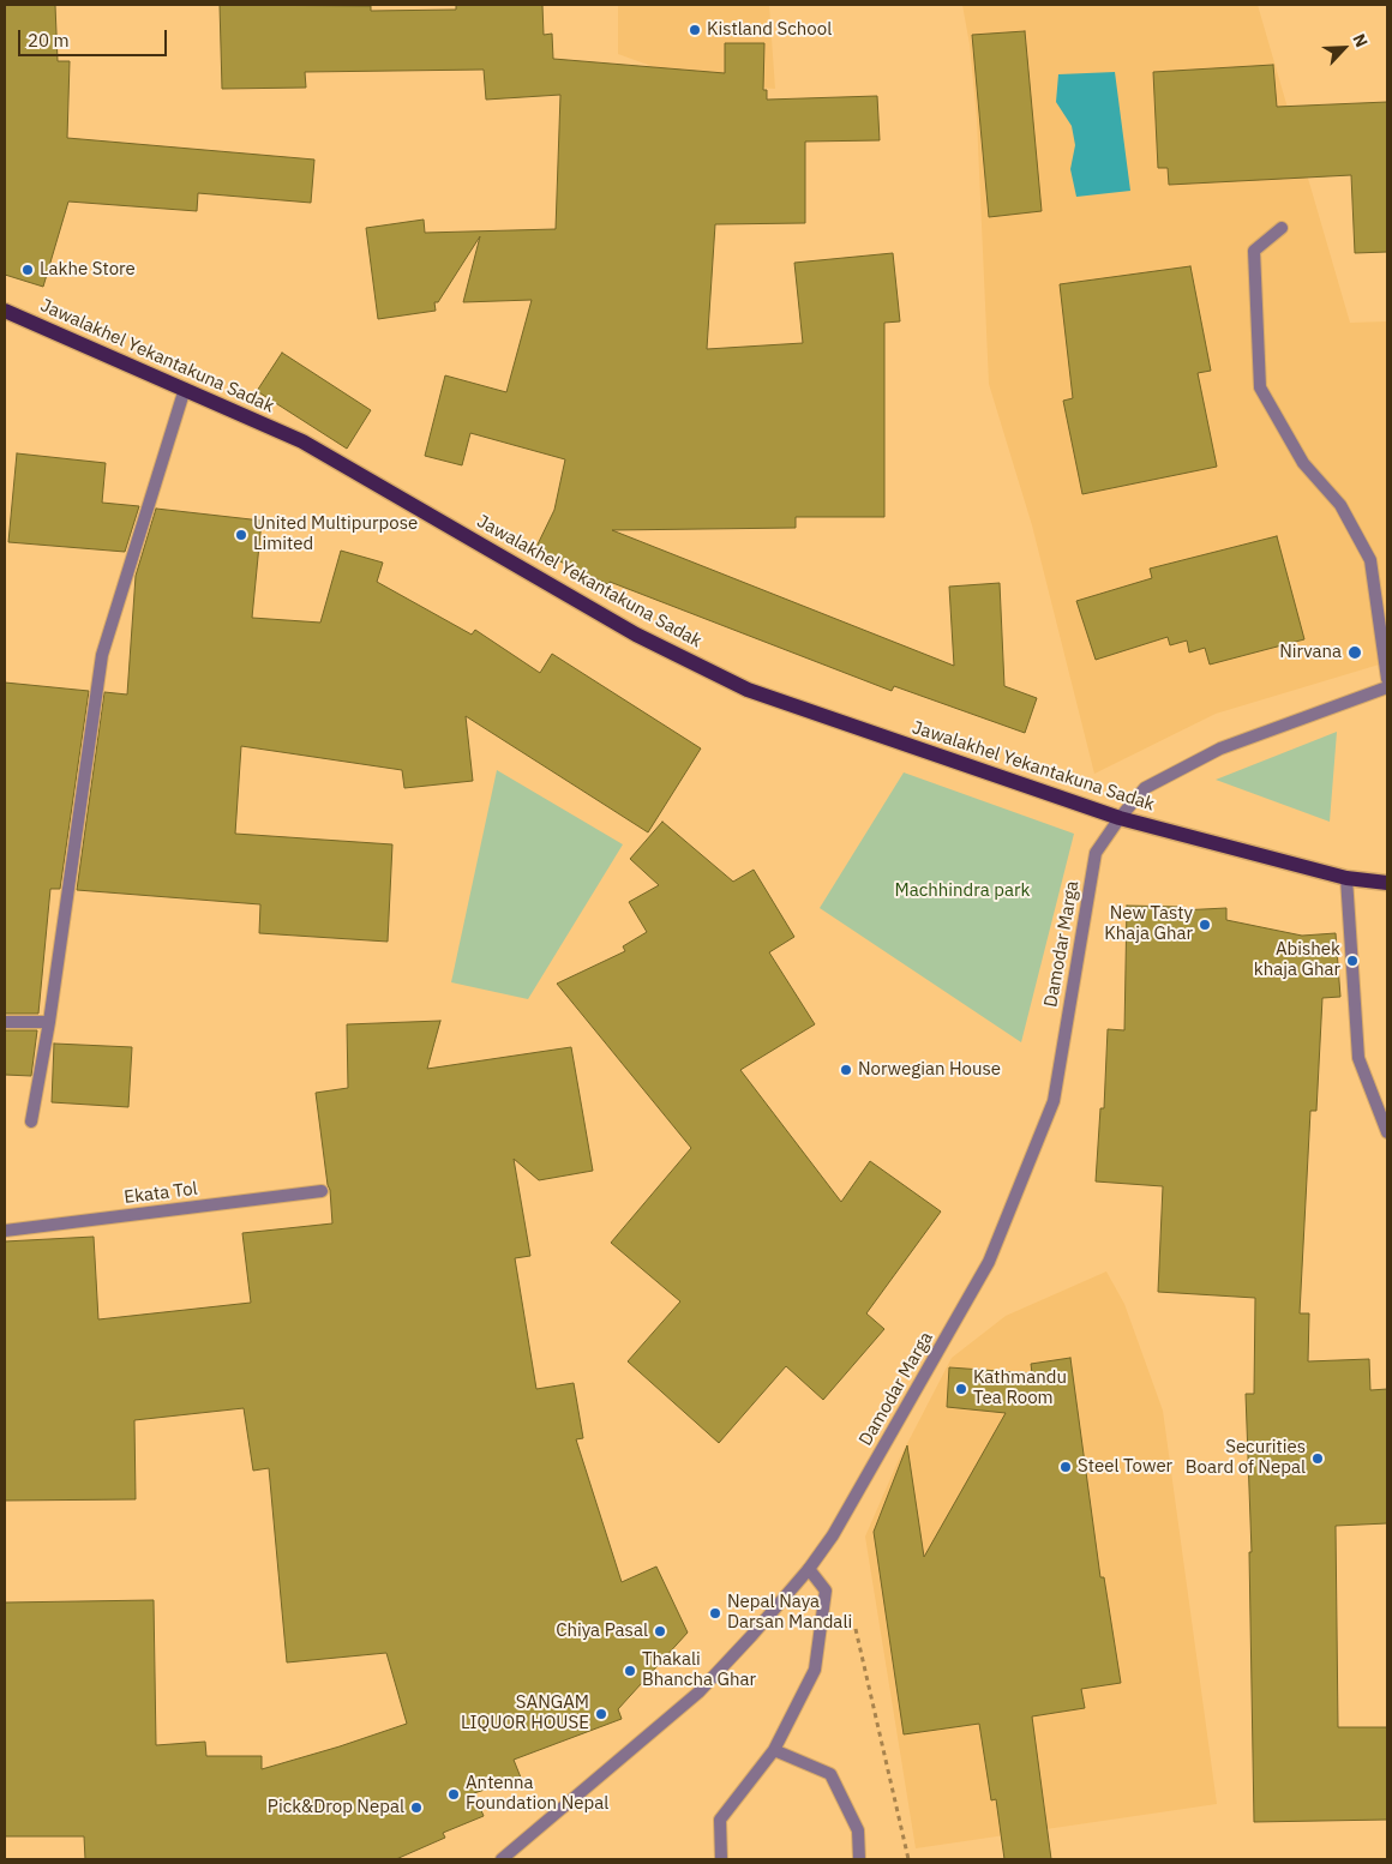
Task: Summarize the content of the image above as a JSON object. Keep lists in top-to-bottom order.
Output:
{
  "streets": {
    "main road": ["Jawalakhel Yekantakuna Sadak"],
    "street": ["Damodar Marga", "Ekata Tol"]
  },
  "crossings": [
    ["Jawalakhel Yekantakuna Sadak", "Damodar Marga"]
  ],
  "parks": ["Machhindra park"],
  "places": [
    "Kistland School",
    "Lakhe Store",
    "United Multipurpose Limited",
    "Nirvana",
    "New Tasty Khaja Ghar",
    "Abishek khaja Ghar",
    "Norwegian House",
    "Kathmandu Tea Room",
    "Securities Board of Nepal",
    "Steel Tower",
    "Nepal Naya Darsan Mandali",
    "Chiya Pasal",
    "Thakali Bhancha Ghar",
    "SANGAM LIQUOR HOUSE",
    "Antenna Foundation Nepal",
    "Pick&Drop Nepal"
  ],
  "scale_bar": "20 m",
  "north": "top right"
}
